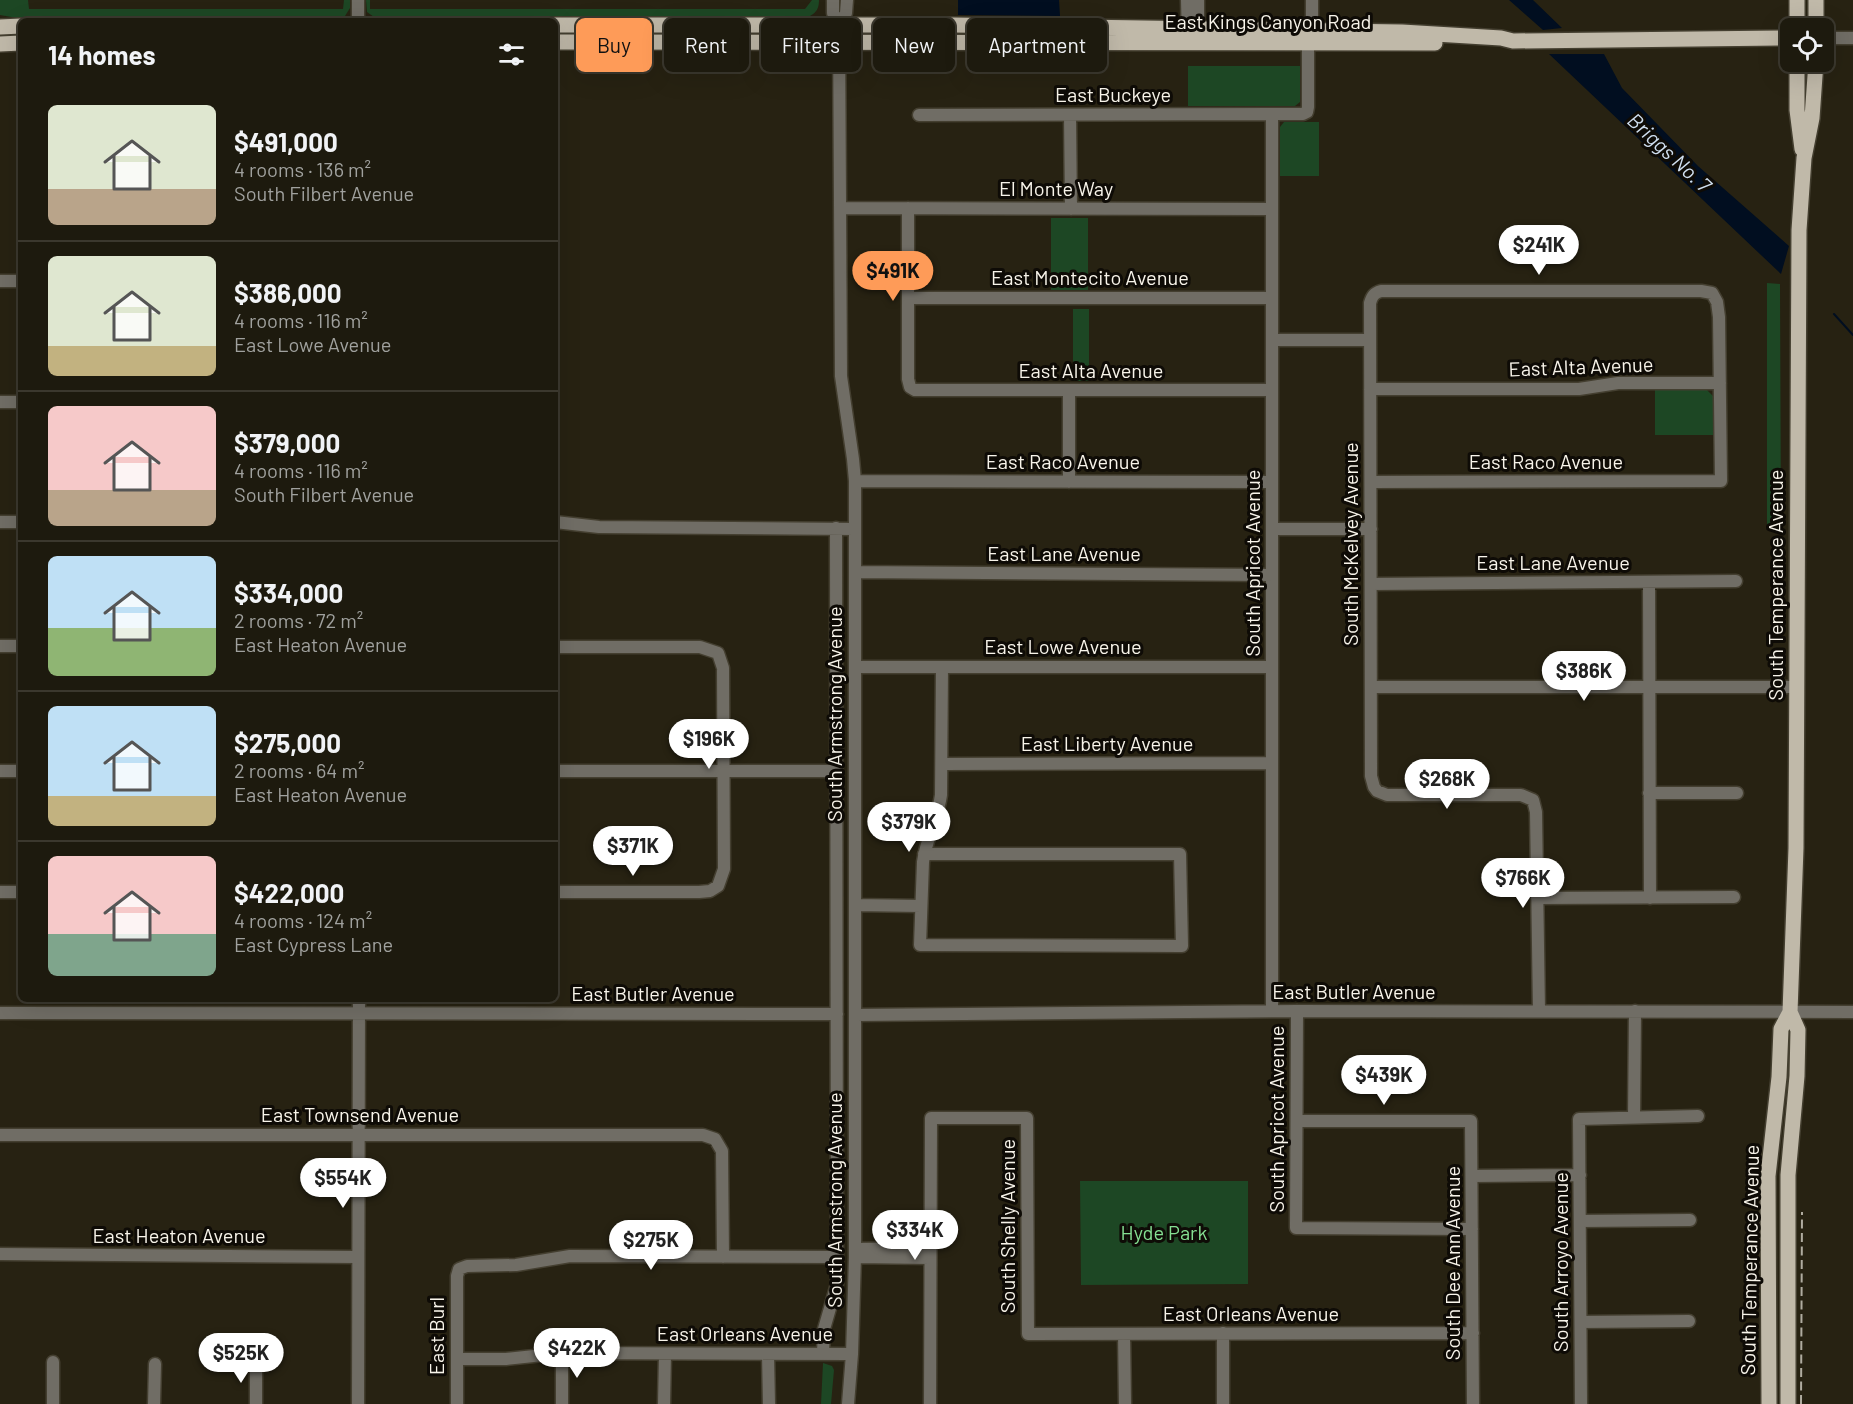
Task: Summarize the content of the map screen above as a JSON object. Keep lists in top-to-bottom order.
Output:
{
  "streets": {
    "main road": ["East Kings Canyon Road", "South Temperance Avenue"],
    "street": [
      "East Buckeye",
      "El Monte Way",
      "East Montecito Avenue",
      "East Alta Avenue",
      "East Raco Avenue",
      "South McKelvey Avenue",
      "East Lane Avenue",
      "South Apricot Avenue",
      "East Lowe Avenue",
      "South Armstrong Avenue",
      "East Liberty Avenue",
      "East Butler Avenue",
      "East Townsend Avenue",
      "South Shelly Avenue",
      "East Heaton Avenue",
      "South Arroyo Avenue",
      "South Dee Ann Avenue",
      "East Orleans Avenue",
      "East Burl"
    ]
  },
  "crossings": [
    ["East Kings Canyon Road", "East Buckeye"],
    ["East Buckeye", "South Apricot Avenue"],
    ["El Monte Way", "South Apricot Avenue"],
    ["El Monte Way", "South Armstrong Avenue"],
    ["East Montecito Avenue", "East Alta Avenue"],
    ["East Montecito Avenue", "South Apricot Avenue"],
    ["East Alta Avenue", "East Raco Avenue"],
    ["East Alta Avenue", "South McKelvey Avenue"],
    ["East Alta Avenue", "South Apricot Avenue"],
    ["East Raco Avenue", "South McKelvey Avenue"],
    ["East Raco Avenue", "South Apricot Avenue"],
    ["East Raco Avenue", "South Armstrong Avenue"],
    ["South McKelvey Avenue", "East Lane Avenue"],
    ["East Lane Avenue", "South Apricot Avenue"],
    ["East Lane Avenue", "South Armstrong Avenue"],
    ["South Apricot Avenue", "East Lowe Avenue"],
    ["South Apricot Avenue", "East Liberty Avenue"],
    ["South Apricot Avenue", "East Butler Avenue"],
    ["South Apricot Avenue", "South Dee Ann Avenue"],
    ["South Temperance Avenue", "East Butler Avenue"],
    ["East Lowe Avenue", "South Armstrong Avenue"],
    ["South Armstrong Avenue", "East Butler Avenue"],
    ["South Armstrong Avenue", "East Orleans Avenue"],
    ["East Townsend Avenue", "East Burl"],
    ["South Shelly Avenue", "East Orleans Avenue"],
    ["South Dee Ann Avenue", "East Orleans Avenue"],
    ["East Orleans Avenue", "East Burl"]
  ],
  "water": ["Briggs No. 7"],
  "parks": ["Hyde Park"],
  "page": {
    "chip": [
      "Buy",
      "Rent",
      "Filters",
      "New",
      "Apartment"
    ],
    "heading": "14 homes",
    "list": [
      {
        "name": "$491,000",
        "note": "4 rooms · 136 m² · South Filbert Avenue"
      },
      {
        "name": "$386,000",
        "note": "4 rooms · 116 m² · East Lowe Avenue"
      },
      {
        "name": "$379,000",
        "note": "4 rooms · 116 m² · South Filbert Avenue"
      },
      {
        "name": "$334,000",
        "note": "2 rooms · 72 m² · East Heaton Avenue"
      },
      {
        "name": "$275,000",
        "note": "2 rooms · 64 m² · East Heaton Avenue"
      },
      {
        "name": "$422,000",
        "note": "4 rooms · 124 m² · East Cypress Lane"
      }
    ],
    "price": [
      "$241K",
      "$491K",
      "$386K",
      "$196K",
      "$268K",
      "$379K",
      "$371K",
      "$766K",
      "$439K",
      "$554K",
      "$334K",
      "$275K",
      "$422K",
      "$525K"
    ]
  }
}
